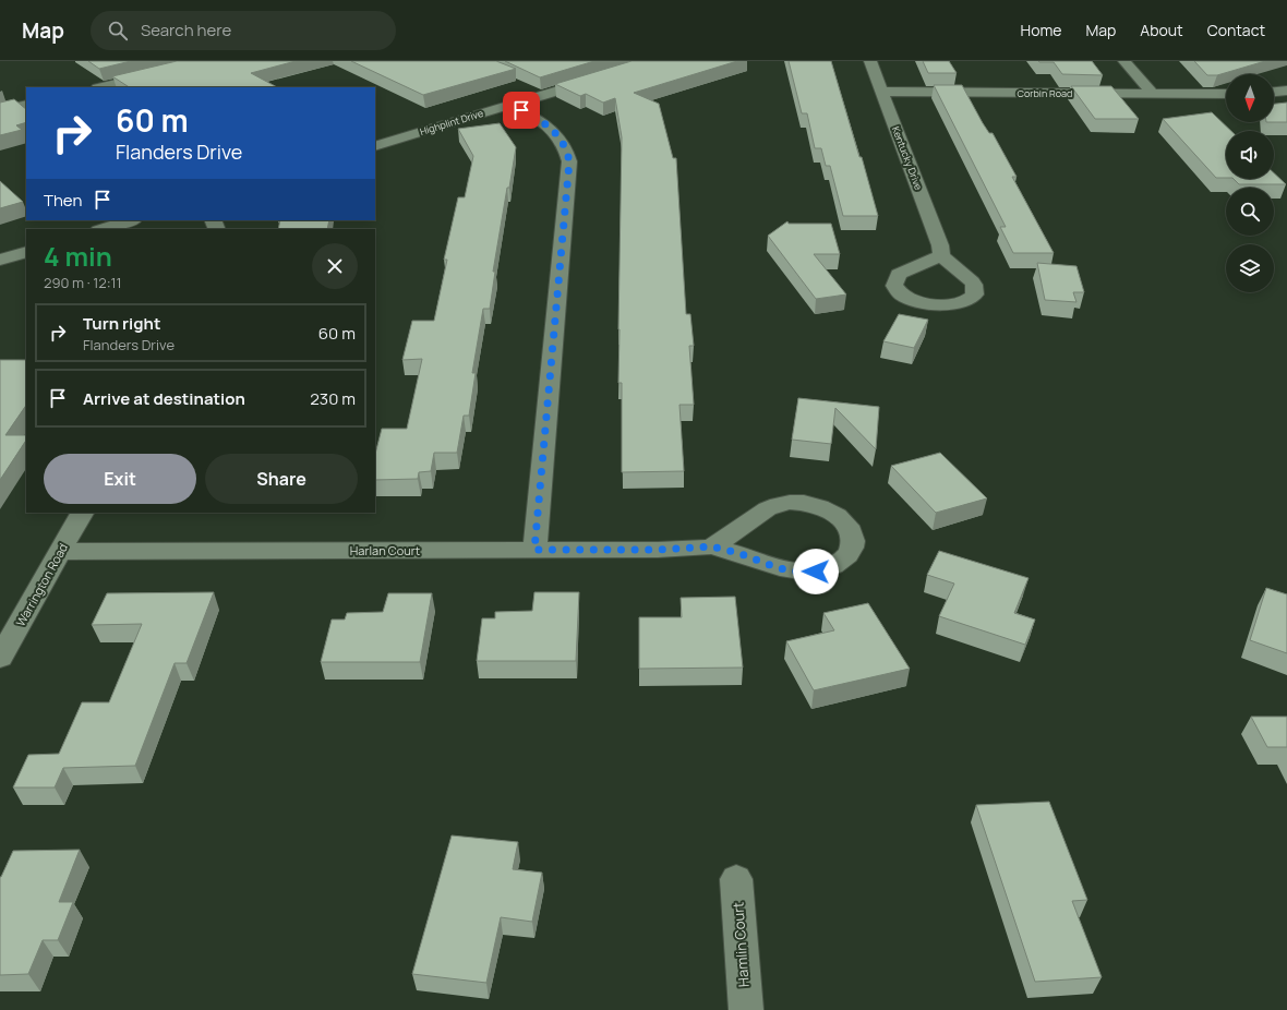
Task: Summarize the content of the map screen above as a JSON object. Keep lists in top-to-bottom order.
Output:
{
  "streets": {
    "street": [
      "Corbin Road",
      "Highplint Drive",
      "Kentucky Drive",
      "Harlan Court",
      "Warrington Road",
      "Hamlin Court"
    ]
  },
  "crossings": [
    ["Corbin Road", "Kentucky Drive"],
    ["Harlan Court", "Warrington Road"]
  ],
  "north": "bottom",
  "page": {
    "header": "Map",
    "search": "Search here",
    "nav": [
      "Home",
      "Map",
      "About",
      "Contact"
    ],
    "turn": ["60 m", "Flanders Drive"],
    "then": "Then",
    "heading": ["4 min", "290 m · 12:11"],
    "list": [
      {
        "name": "Turn right",
        "note": "Flanders Drive",
        "value": "60 m"
      },
      {
        "name": "Arrive at destination",
        "value": "230 m"
      }
    ],
    "buttons": ["Exit", "Share"]
  }
}
